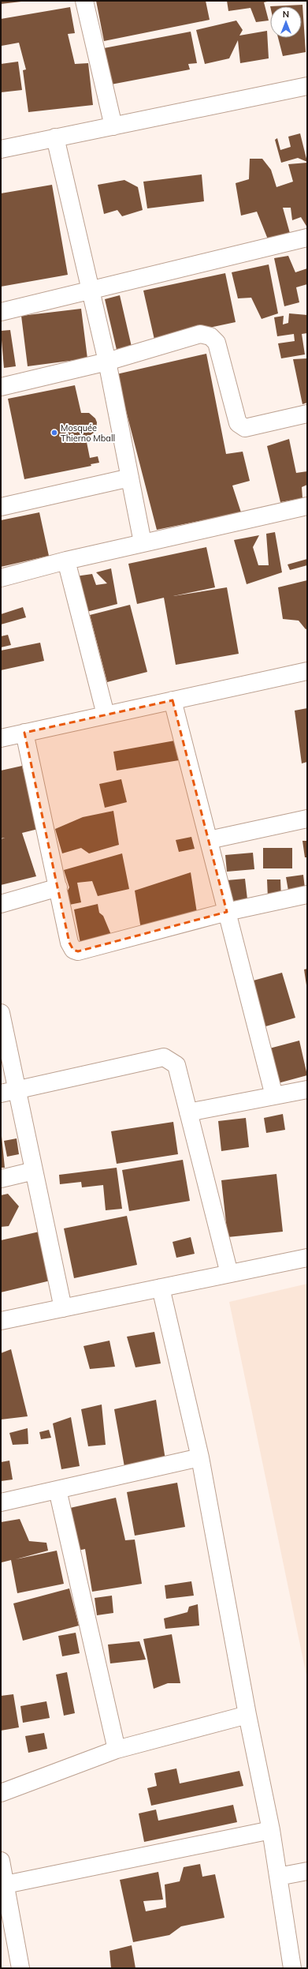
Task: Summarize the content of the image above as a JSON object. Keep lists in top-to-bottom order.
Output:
{
  "places": ["Mosquée Thierno Mball"],
  "north": "top"
}
